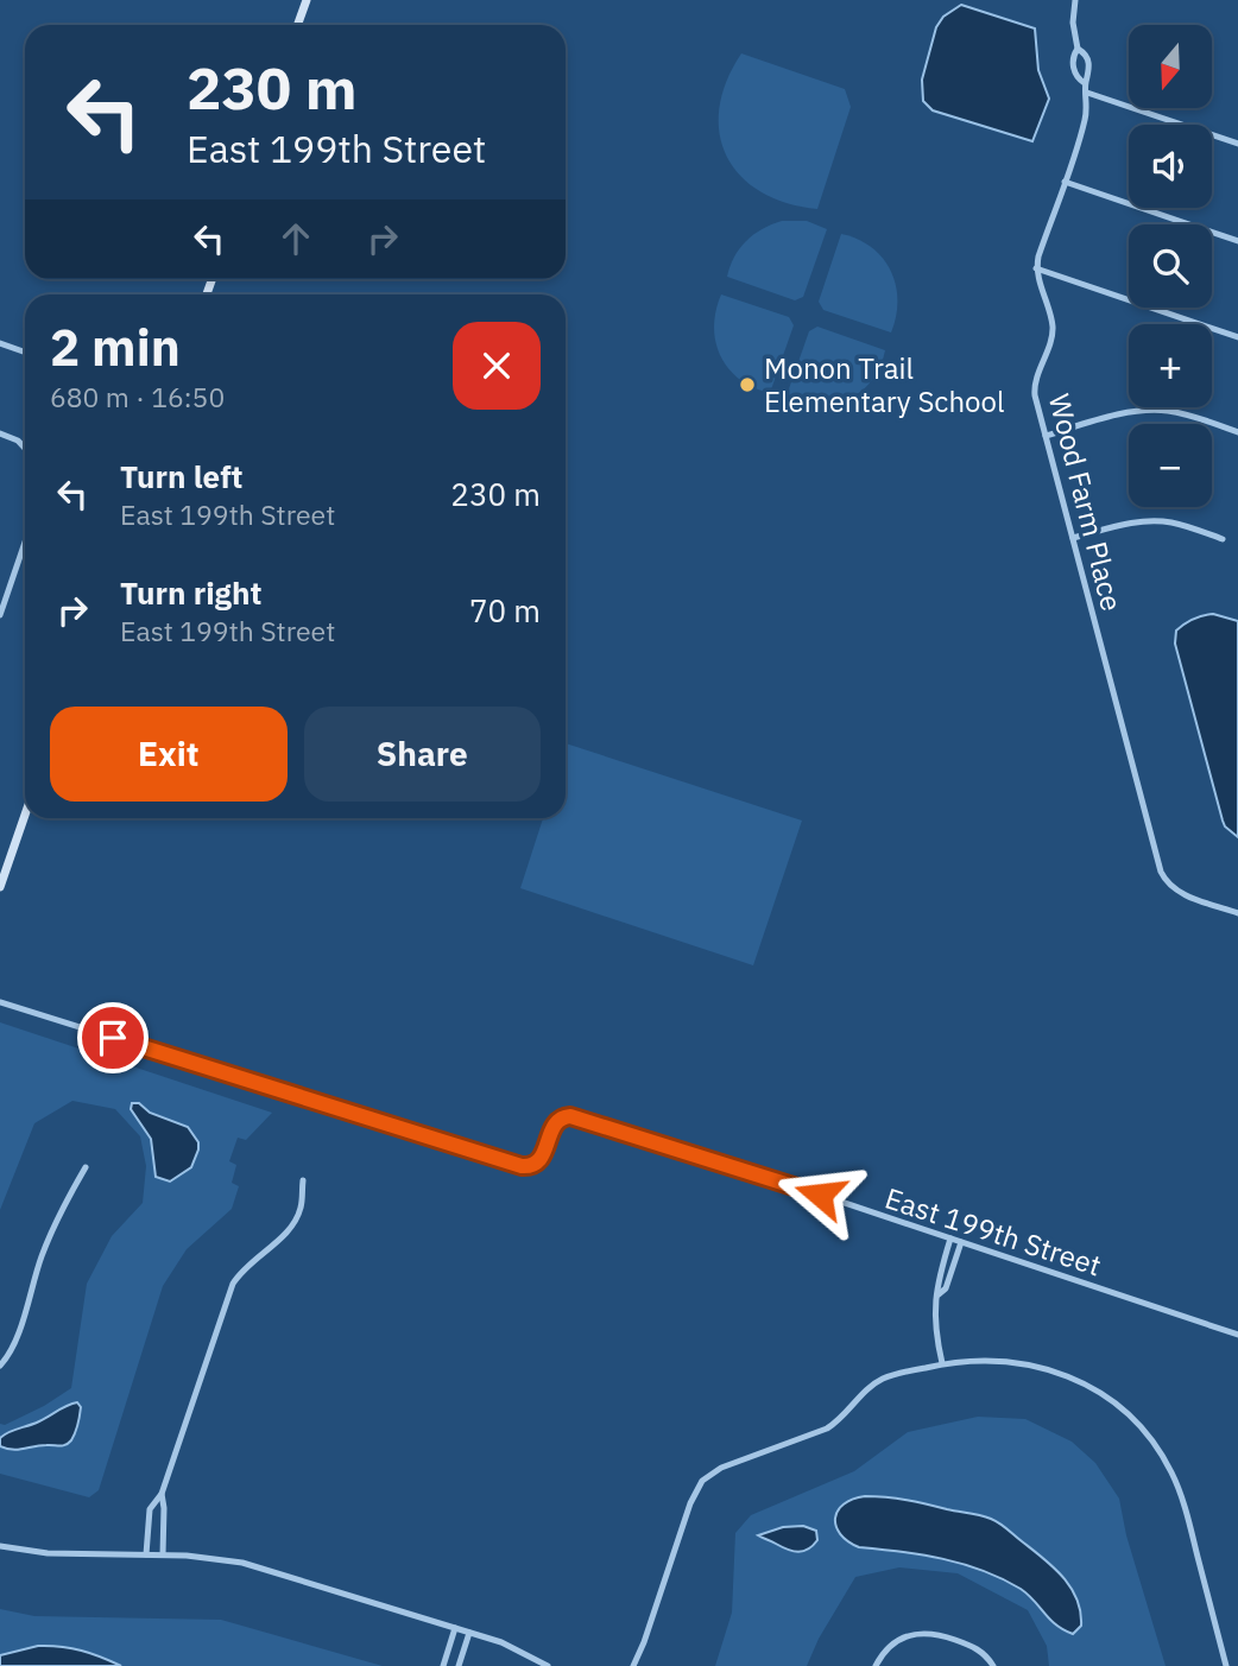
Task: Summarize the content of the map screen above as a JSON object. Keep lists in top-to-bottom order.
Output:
{
  "streets": {
    "street": ["Wood Farm Place", "East 199th Street"]
  },
  "places": ["Monon Trail Elementary School"],
  "north": "bottom",
  "page": {
    "map_buttons": ["+", "−"],
    "turn": ["230 m", "East 199th Street"],
    "heading": ["2 min", "680 m · 16:50"],
    "list": [
      {
        "name": "Turn left",
        "note": "East 199th Street",
        "value": "230 m"
      },
      {
        "name": "Turn right",
        "note": "East 199th Street",
        "value": "70 m"
      }
    ],
    "buttons": ["Exit", "Share"]
  }
}
